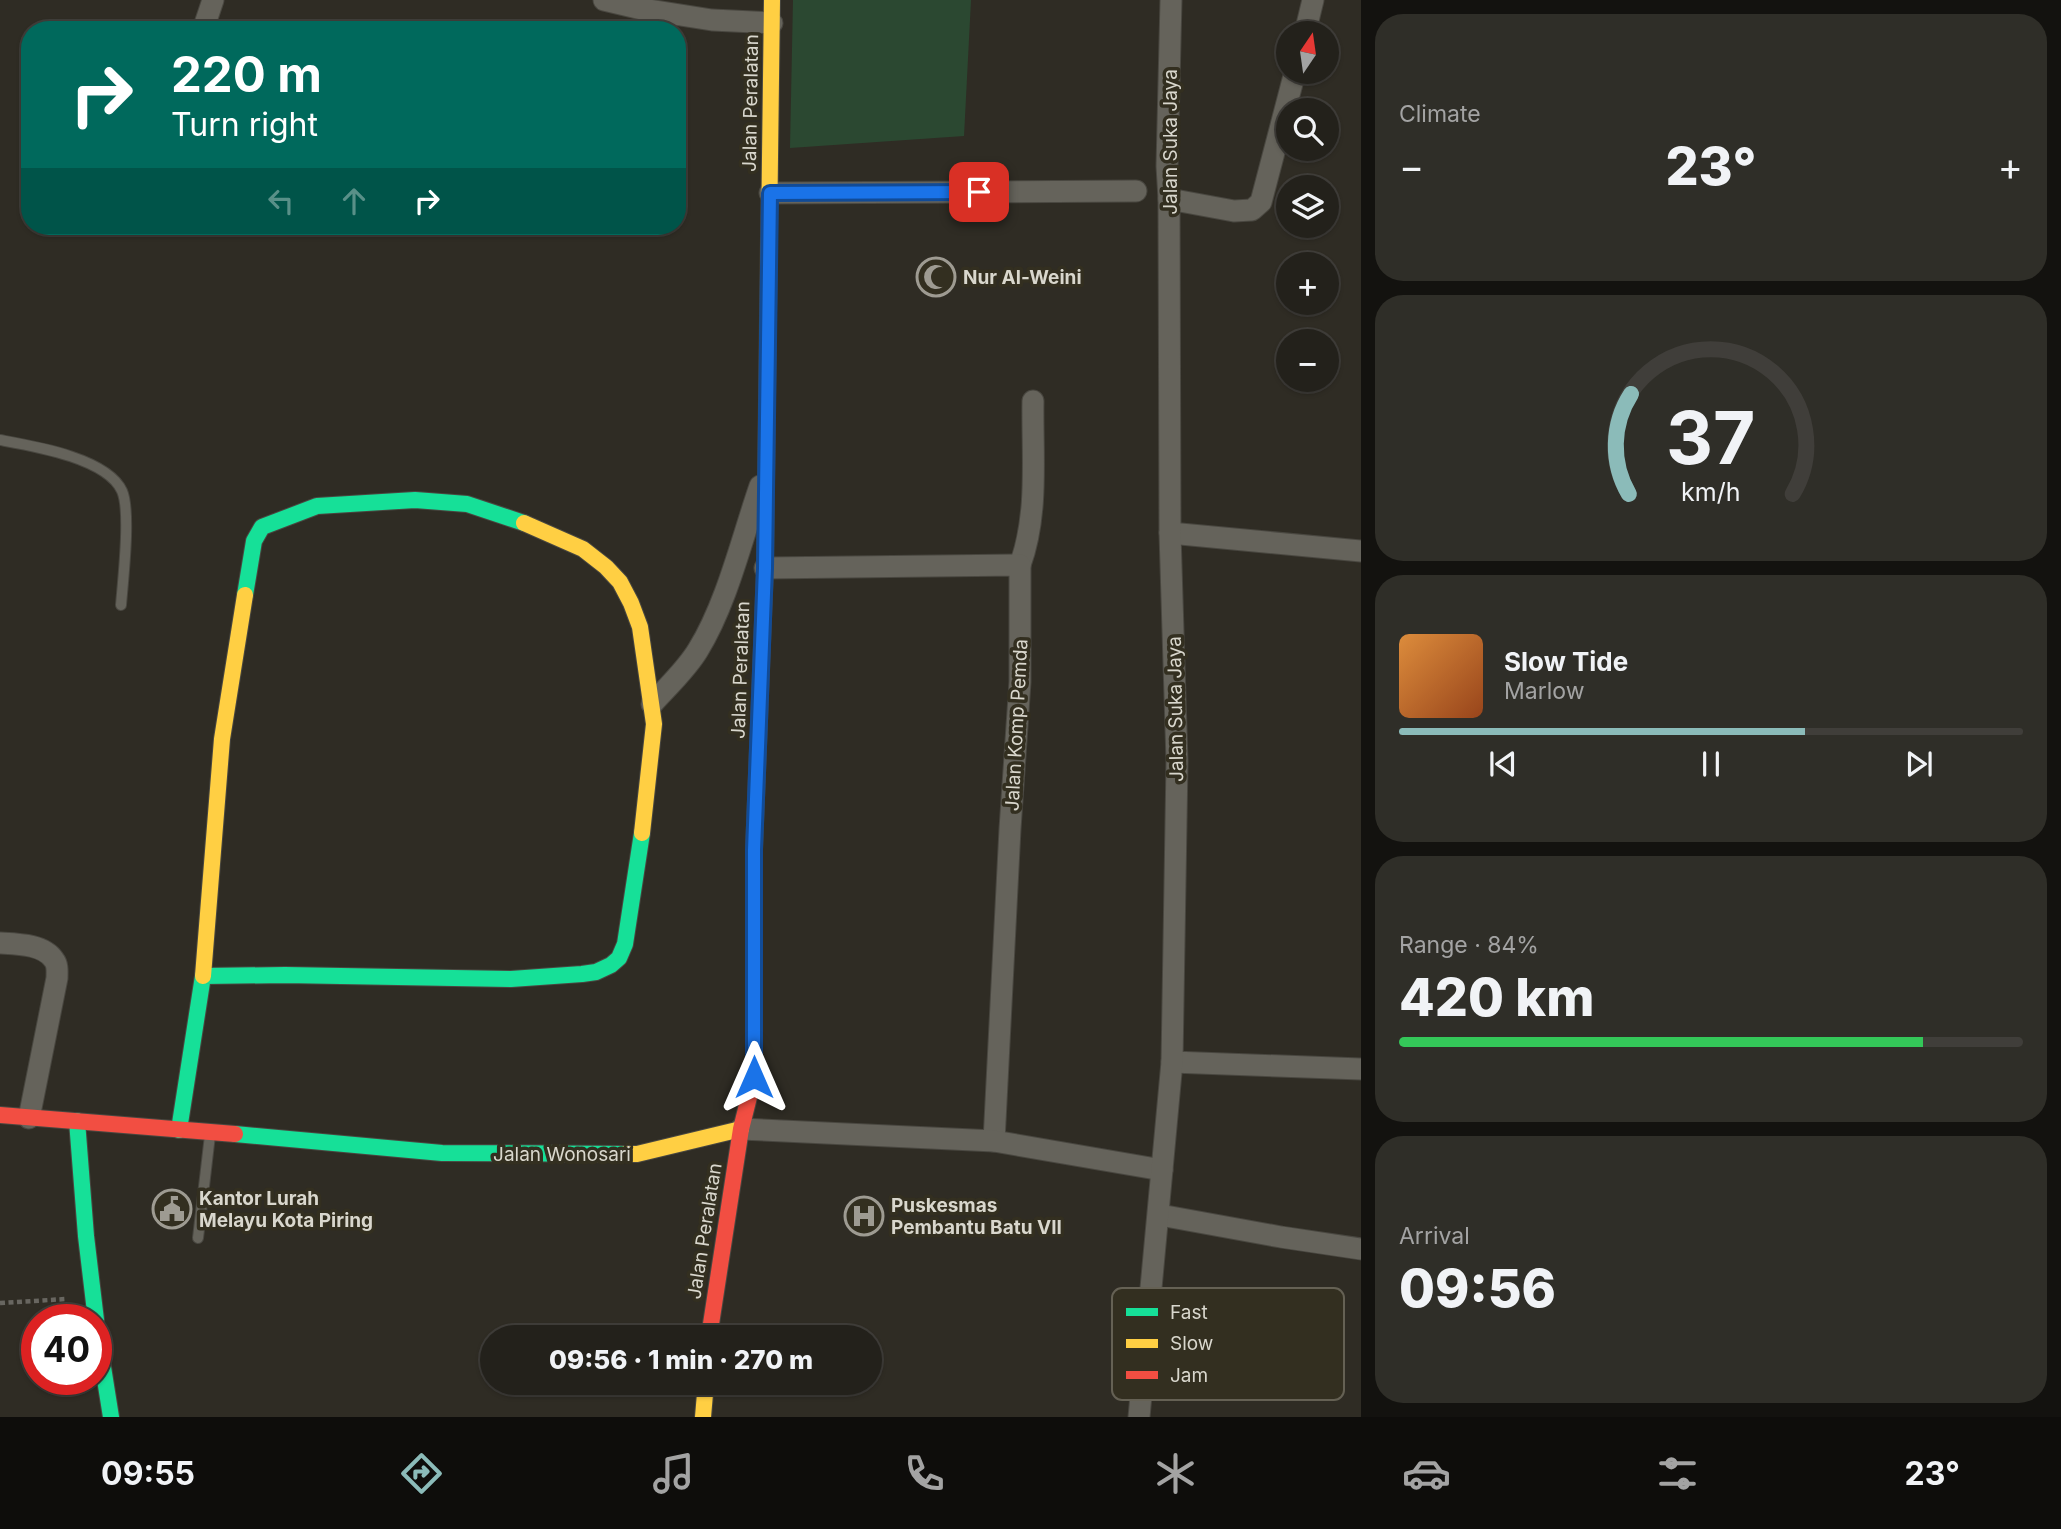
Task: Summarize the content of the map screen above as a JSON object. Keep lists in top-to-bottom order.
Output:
{
  "streets": {
    "street": [
      "Jalan Peralatan",
      "Jalan Suka Jaya",
      "Jalan Komp Pemda",
      "Jalan Wonosari"
    ]
  },
  "crossings": [
    ["Jalan Peralatan", "Jalan Wonosari"],
    ["Jalan Suka Jaya", "Jalan Wonosari"],
    ["Jalan Komp Pemda", "Jalan Wonosari"]
  ],
  "places": {
    "mosque": ["Nur Al-Weini"],
    "public building": ["Kantor Lurah Melayu Kota Piring"],
    "hospital": ["Puskesmas Pembantu Batu VII"]
  },
  "legend": ["Fast", "Slow", "Jam"],
  "north": "top",
  "page": {
    "tile": [
      "Climate",
      ["Range · 84%", "420 km"],
      ["Arrival", "09:56"]
    ],
    "map_buttons": ["+", "−"],
    "turn": ["220 m", "Turn right"],
    "heat": ["−", "23°", "+"],
    "song": ["Slow Tide", "Marlow"],
    "limit": "40",
    "trip": "09:56 · 1 min · 270 m",
    "tabs": ["09:55", "23°"],
    "gauge": ["37", "km/h"]
  }
}
